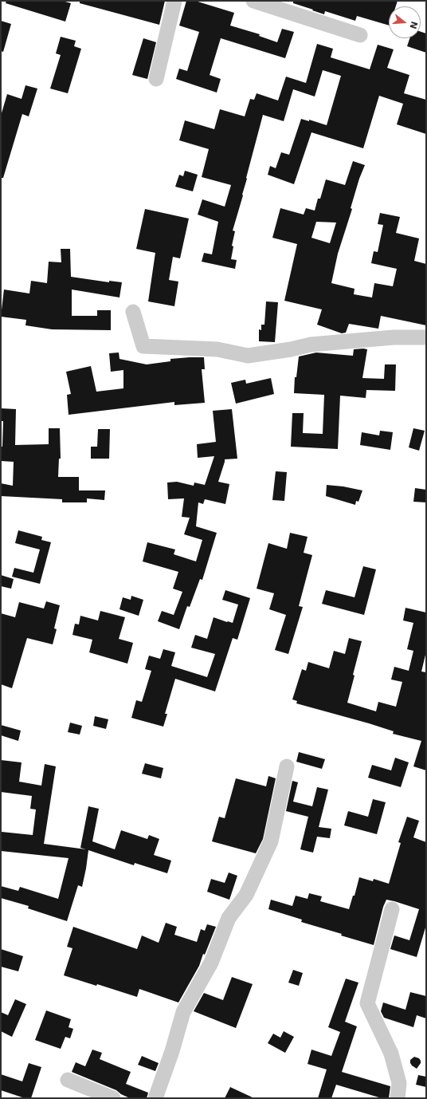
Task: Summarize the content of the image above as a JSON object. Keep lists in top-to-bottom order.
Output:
{
  "north": "right"
}
